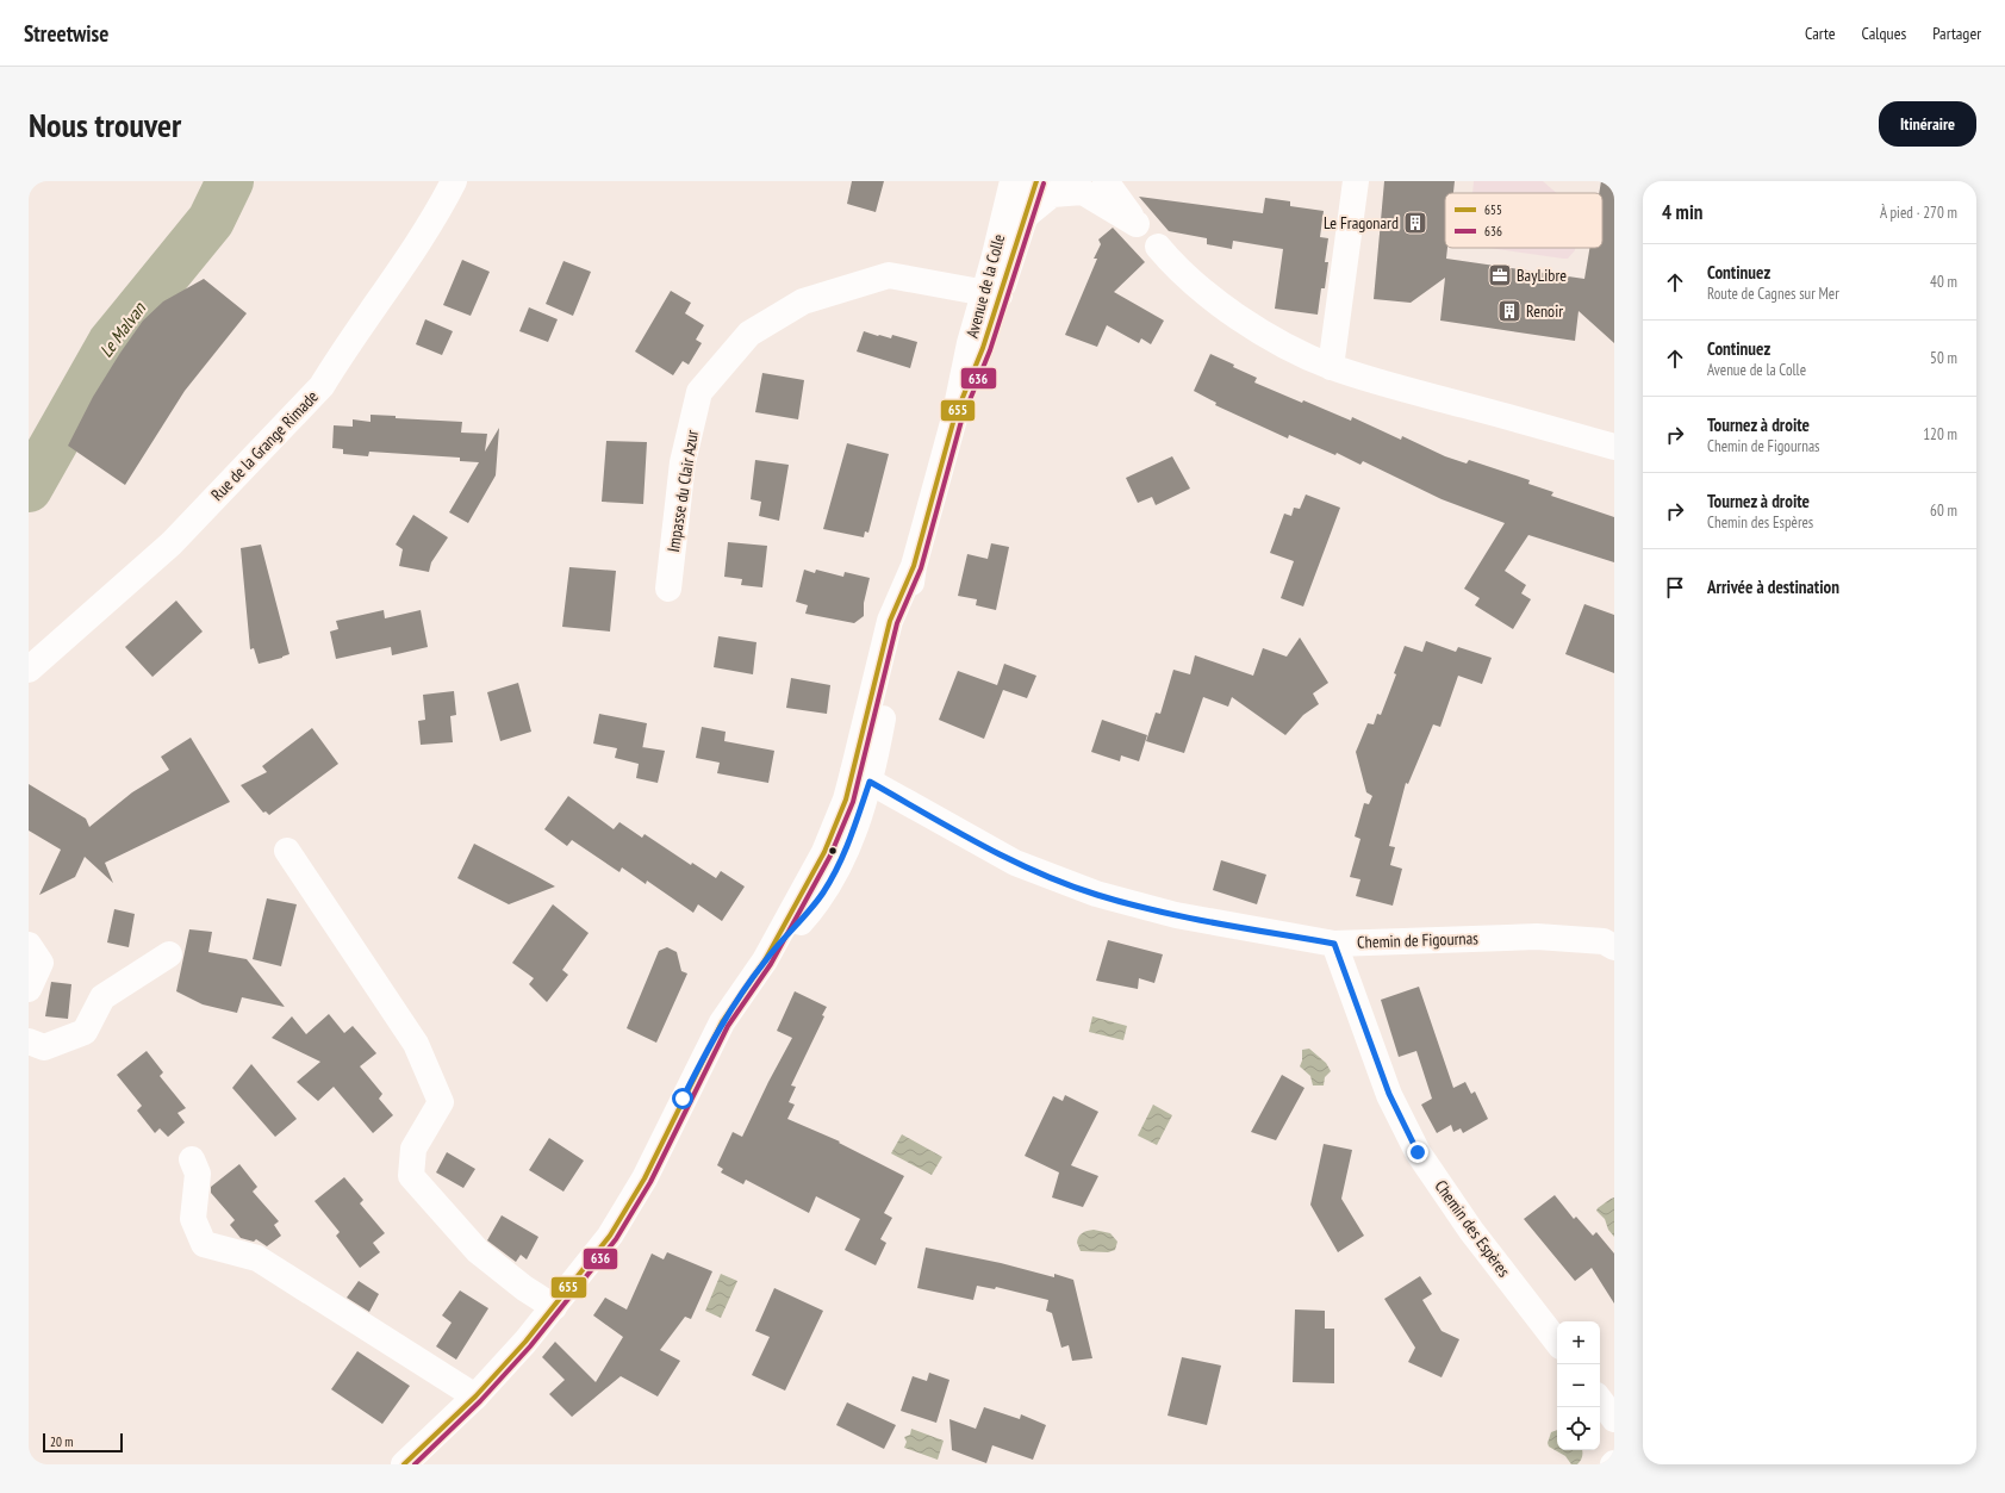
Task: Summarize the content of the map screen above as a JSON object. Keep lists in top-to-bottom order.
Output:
{
  "streets": {
    "street": [
      "Avenue de la Colle",
      "Rue de la Grange Rimade",
      "Impasse du Clair Azur",
      "Chemin de Figournas",
      "Chemin des Espères"
    ]
  },
  "crossings": [
    ["Avenue de la Colle", "Impasse du Clair Azur"],
    ["Avenue de la Colle", "Chemin de Figournas"],
    ["Chemin de Figournas", "Chemin des Espères"]
  ],
  "water": ["Le Malvan"],
  "places": {
    "building": ["Le Fragonard", "Renoir"],
    "office": ["BayLibre"]
  },
  "lines": ["transit line 655", "transit line 636"],
  "legend": ["655", "636"],
  "scale_bar": "20 m",
  "page": {
    "header": "Streetwise",
    "nav": ["Carte", "Calques", "Partager"],
    "buttons": "Itinéraire",
    "title": "Nous trouver",
    "heading": ["4 min", "À pied · 270 m"],
    "list": [
      ["Continuez", "Route de Cagnes sur Mer", "40 m"],
      ["Continuez", "Avenue de la Colle", "50 m"],
      ["Tournez à droite", "Chemin de Figournas", "120 m"],
      ["Tournez à droite", "Chemin des Espères", "60 m"],
      "Arrivée à destination"
    ],
    "map_buttons": ["+", "−"],
    "scale": "20 m"
  }
}
